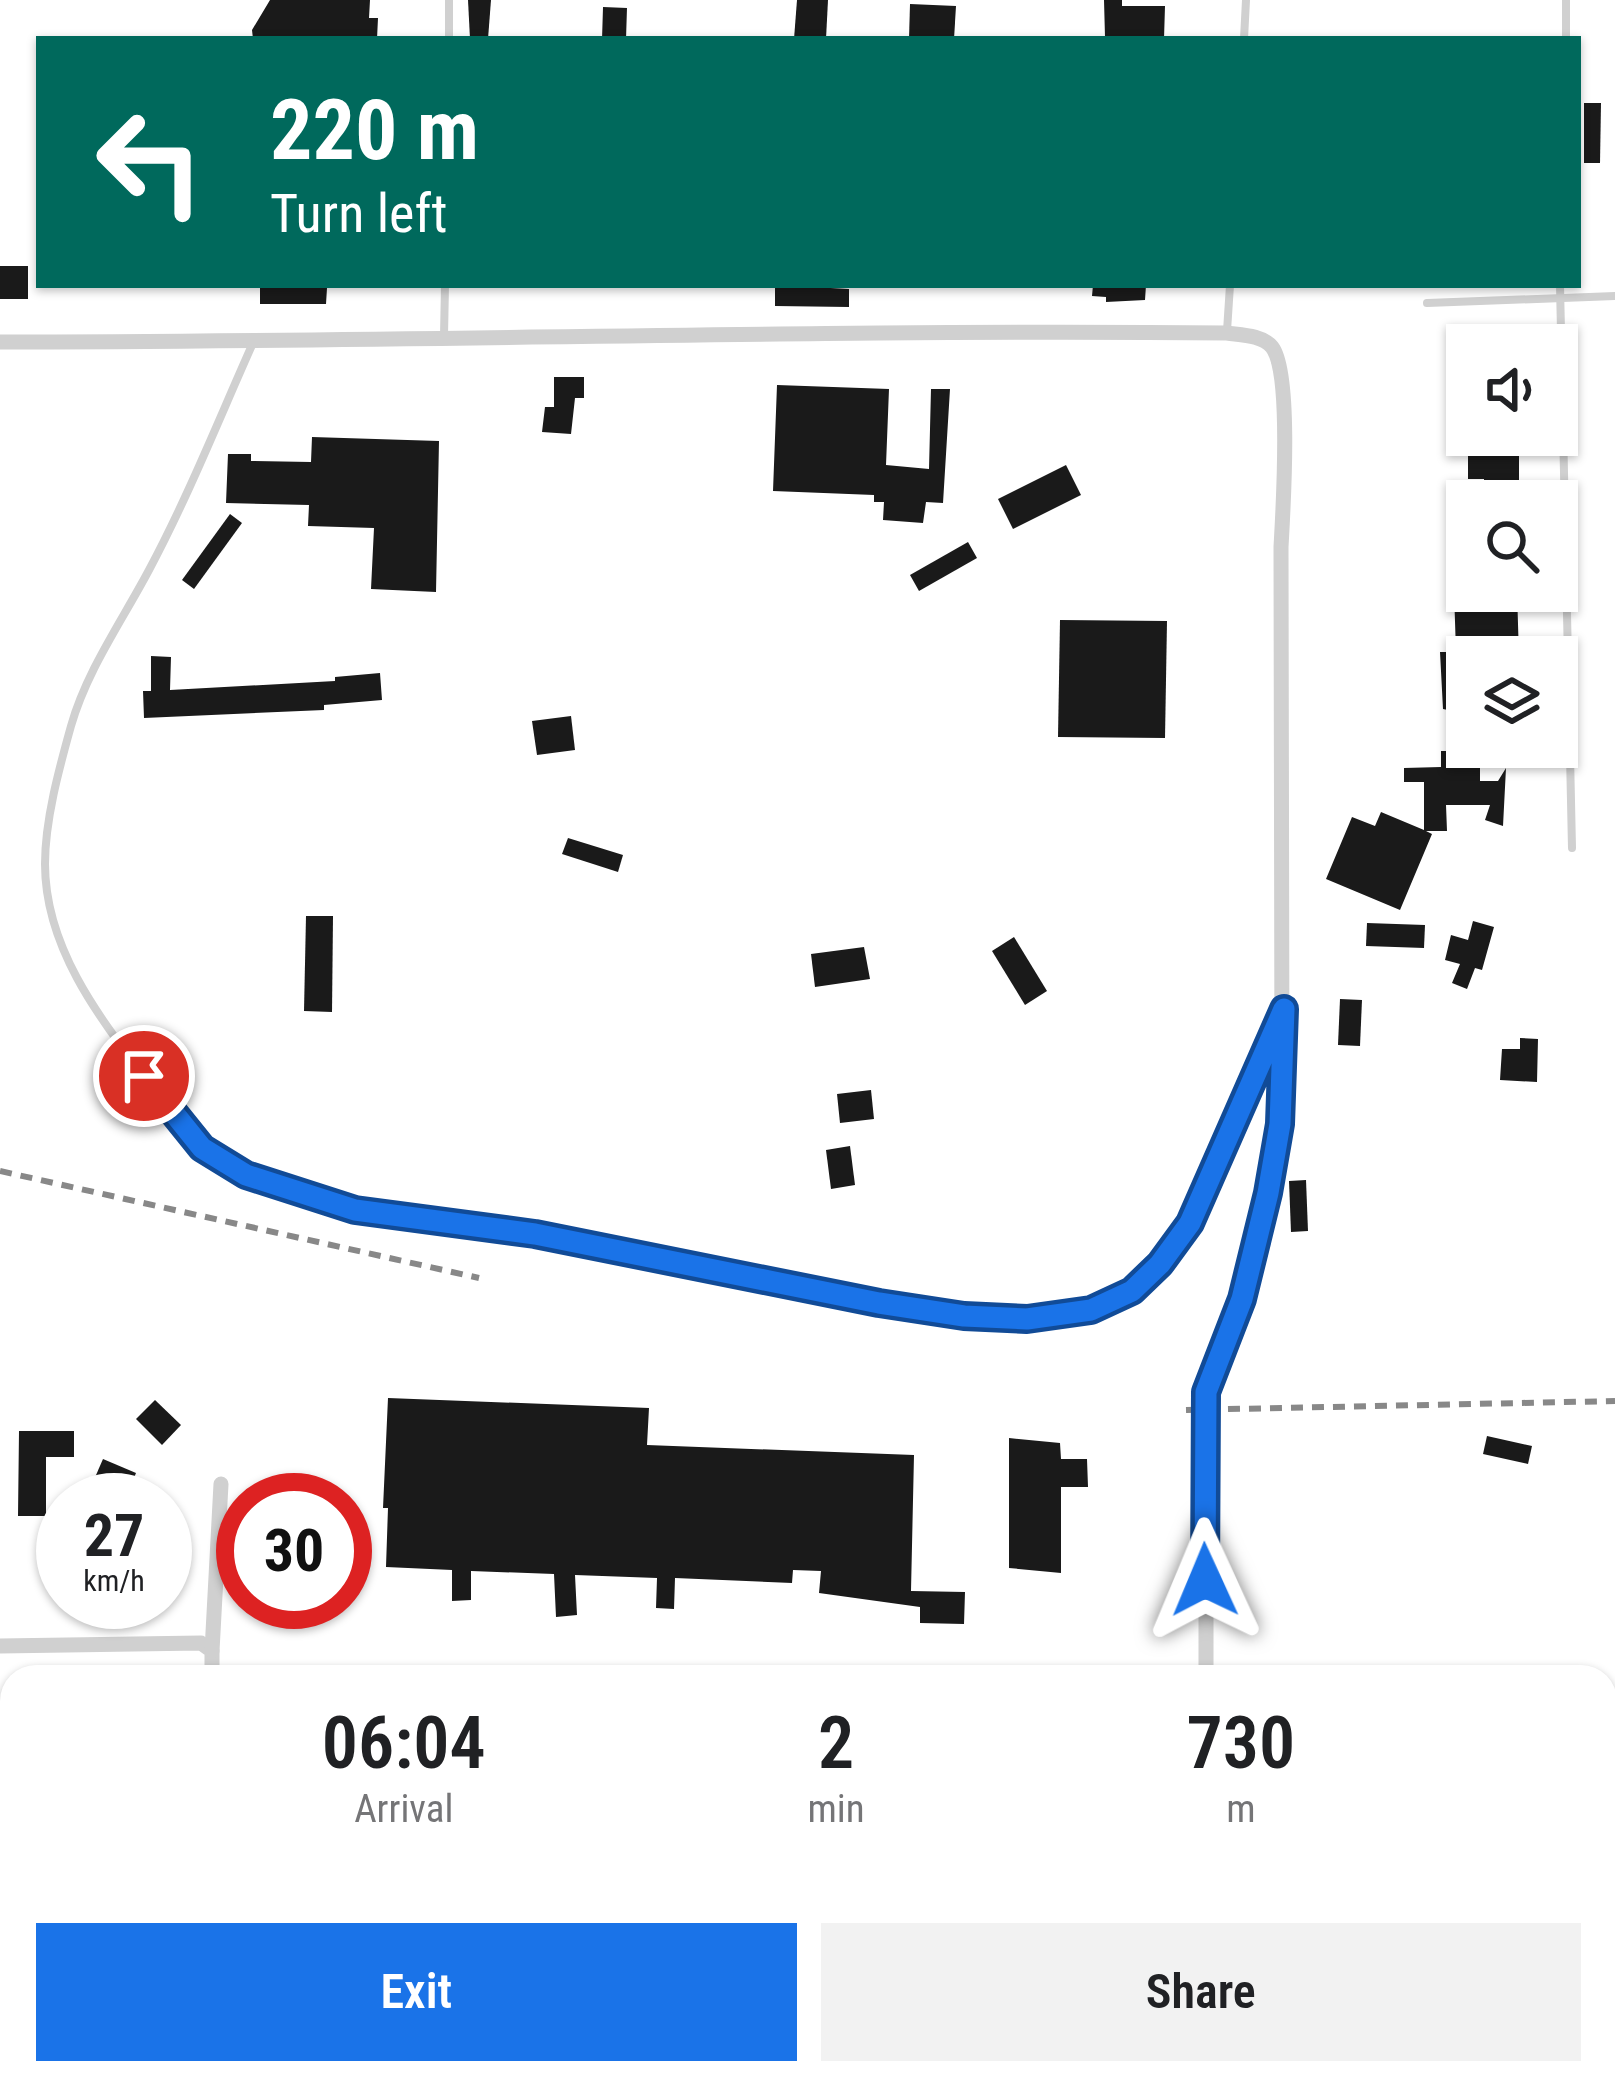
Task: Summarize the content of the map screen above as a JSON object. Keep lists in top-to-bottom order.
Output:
{
  "page": {
    "turn": ["220 m", "Turn left"],
    "speed": "27 km/h",
    "limit": "30",
    "eta": [
      "06:04",
      "Arrival",
      "2",
      "min",
      "730",
      "m"
    ],
    "buttons": ["Exit", "Share"]
  }
}
